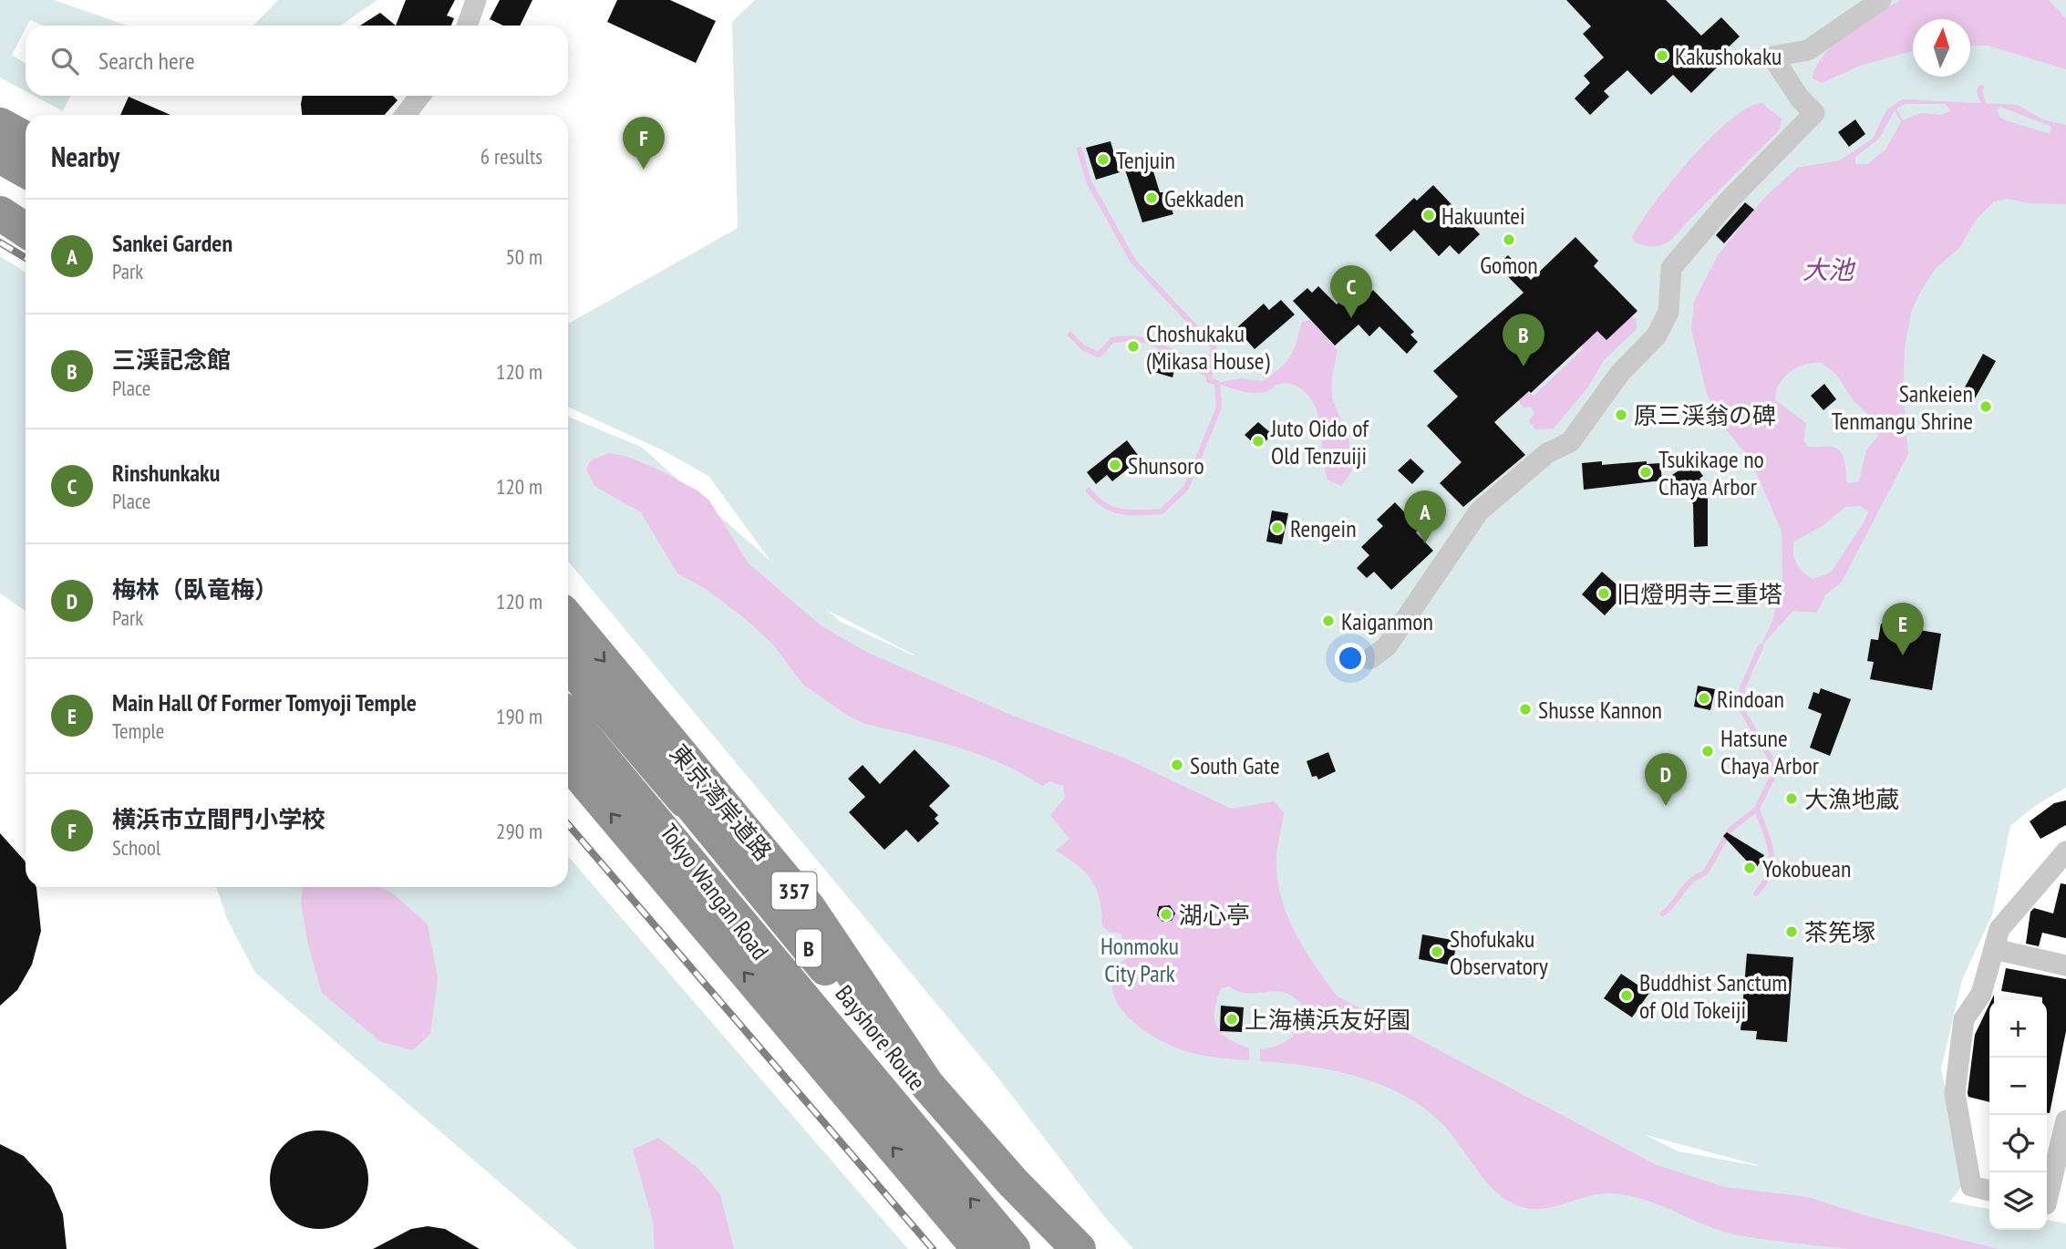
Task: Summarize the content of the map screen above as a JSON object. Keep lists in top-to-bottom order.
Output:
{
  "streets": {
    "highway": [
      "東京湾岸道路",
      "357",
      "Tokyo Wangan Road",
      "B",
      "Bayshore Route"
    ]
  },
  "crossings": [
    ["東京湾岸道路", "Tokyo Wangan Road"]
  ],
  "one_way": ["東京湾岸道路"],
  "water": ["大池"],
  "parks": ["Honmoku City Park"],
  "places": [
    "Kakushokaku",
    "Tenjuin",
    "Gekkaden",
    "Hakuuntei",
    "Gomon",
    "Choshukaku (Mikasa House)",
    "Sankeien Tenmangu Shrine",
    "原三渓翁の碑",
    "Juto Oido of Old Tenzuiji",
    "Shunsoro",
    "Tsukikage no Chaya Arbor",
    "Rengein",
    "旧燈明寺三重塔",
    "Kaiganmon",
    "Rindoan",
    "Shusse Kannon",
    "Hatsune Chaya Arbor",
    "South Gate",
    "大漁地蔵",
    "Yokobuean",
    "湖心亭",
    "茶筅塚",
    "Shofukaku Observatory",
    "Buddhist Sanctum of Old Tokeiji",
    "上海横浜友好園"
  ],
  "north": "top",
  "page": {
    "search": "Search here",
    "heading": ["Nearby", "6 results"],
    "pins": [
      "F",
      "C",
      "B",
      "A",
      "E",
      "D"
    ],
    "list": [
      {
        "mark": "A",
        "name": "Sankei Garden",
        "note": "Park",
        "value": "50 m"
      },
      {
        "mark": "B",
        "name": "三渓記念館",
        "note": "Place",
        "value": "120 m"
      },
      {
        "mark": "C",
        "name": "Rinshunkaku",
        "note": "Place",
        "value": "120 m"
      },
      {
        "mark": "D",
        "name": "梅林（臥竜梅）",
        "note": "Park",
        "value": "120 m"
      },
      {
        "mark": "E",
        "name": "Main Hall Of Former Tomyoji Temple",
        "note": "Temple",
        "value": "190 m"
      },
      {
        "mark": "F",
        "name": "横浜市立間門小学校",
        "note": "School",
        "value": "290 m"
      }
    ],
    "map_buttons": ["+", "−"]
  }
}
